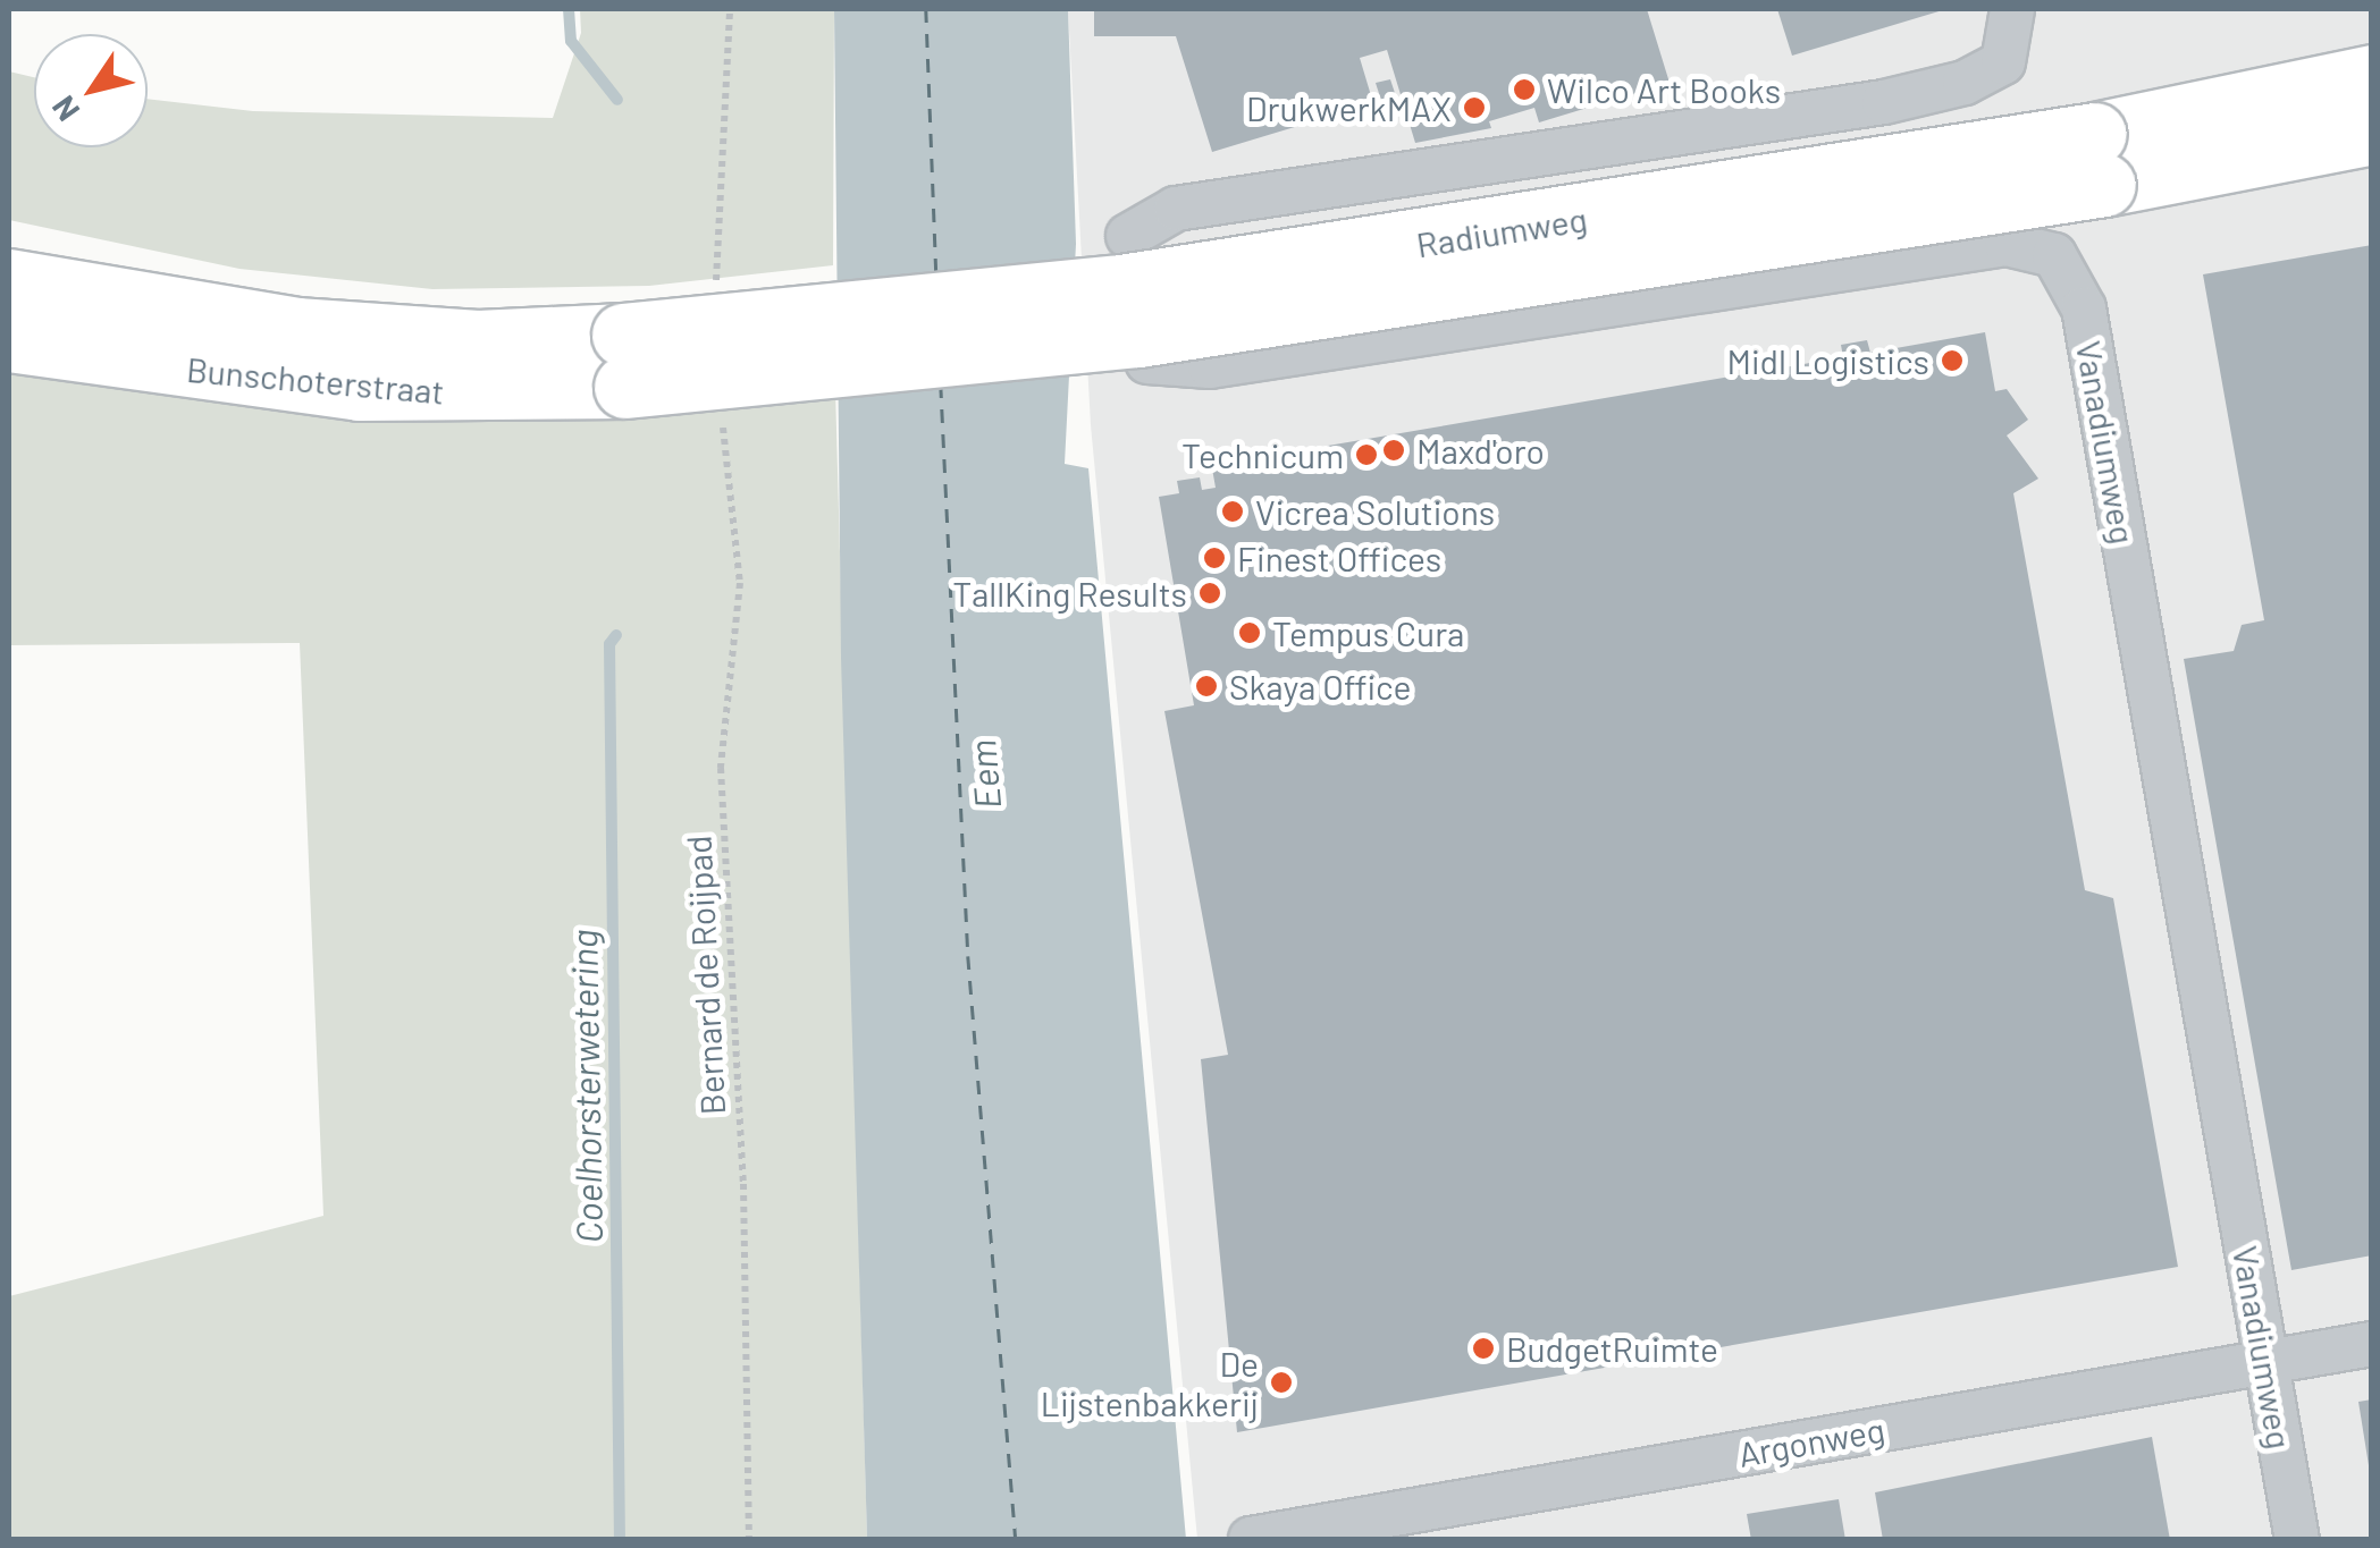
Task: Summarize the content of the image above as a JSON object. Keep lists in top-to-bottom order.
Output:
{
  "streets": {
    "main road": ["Radiumweg", "Bunschoterstraat"],
    "street": ["Vanadiumweg", "Argonweg"],
    "path": ["Bernard de Roijpad"]
  },
  "crossings": [
    ["Radiumweg", "Bunschoterstraat"],
    ["Vanadiumweg", "Argonweg"]
  ],
  "water": ["Eem", "Coelhorsterwetering"],
  "places": [
    "Wilco Art Books",
    "DrukwerkMAX",
    "Midl Logistics",
    "Maxd'oro",
    "Technicum",
    "Vicrea Solutions",
    "Finest Offices",
    "TallKing Results",
    "Tempus Cura",
    "Skaya Office",
    "BudgetRuimte",
    "De Lijstenbakkerij"
  ],
  "north": "bottom left"
}
